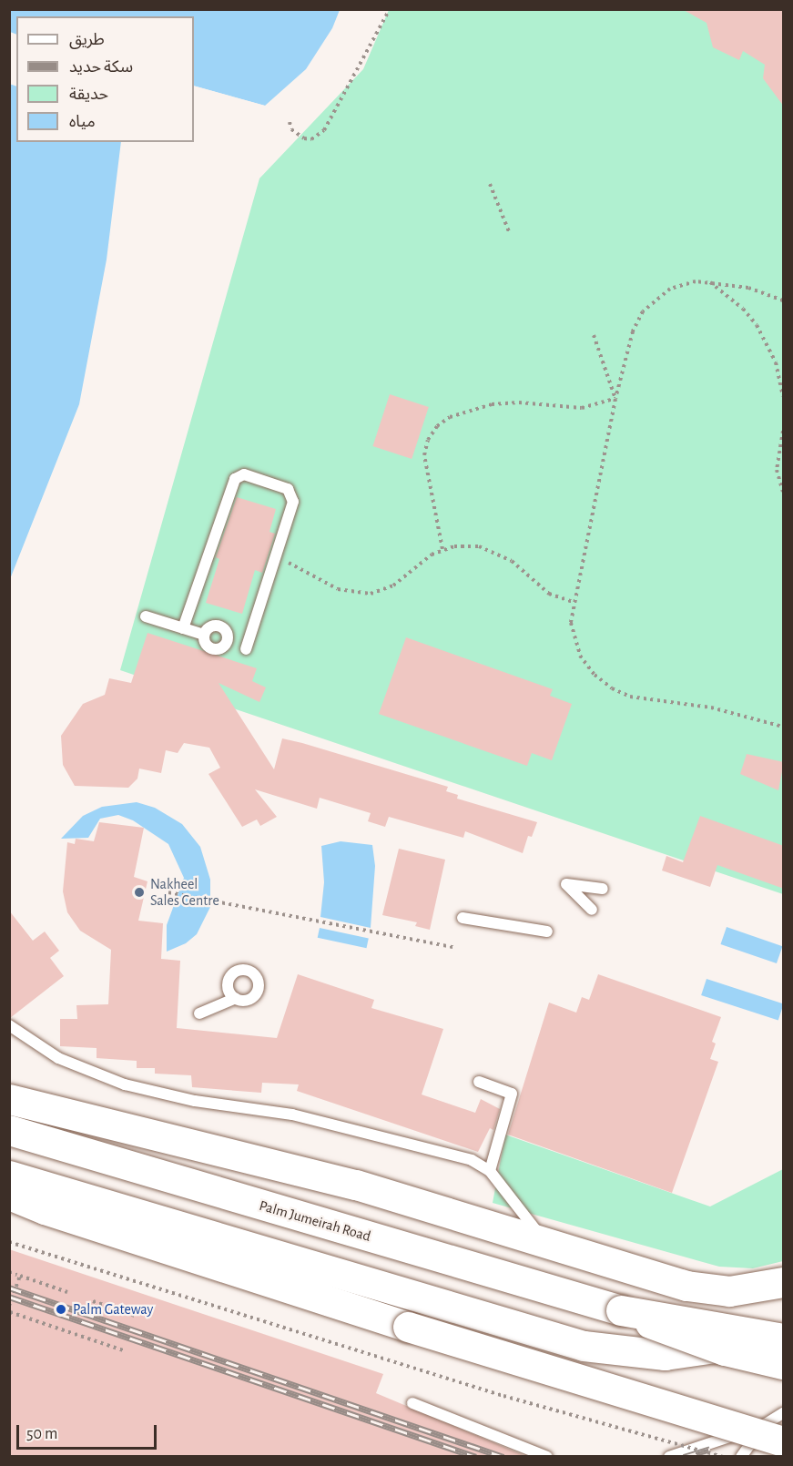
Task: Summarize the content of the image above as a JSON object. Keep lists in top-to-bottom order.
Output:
{
  "streets": {
    "main road": ["Palm Jumeirah Road"]
  },
  "places": ["Nakheel Sales Centre", "Palm Gateway"],
  "legend": [
    "طريق",
    "سكة حديد",
    "حديقة",
    "مياه"
  ],
  "scale_bar": "50 m"
}
